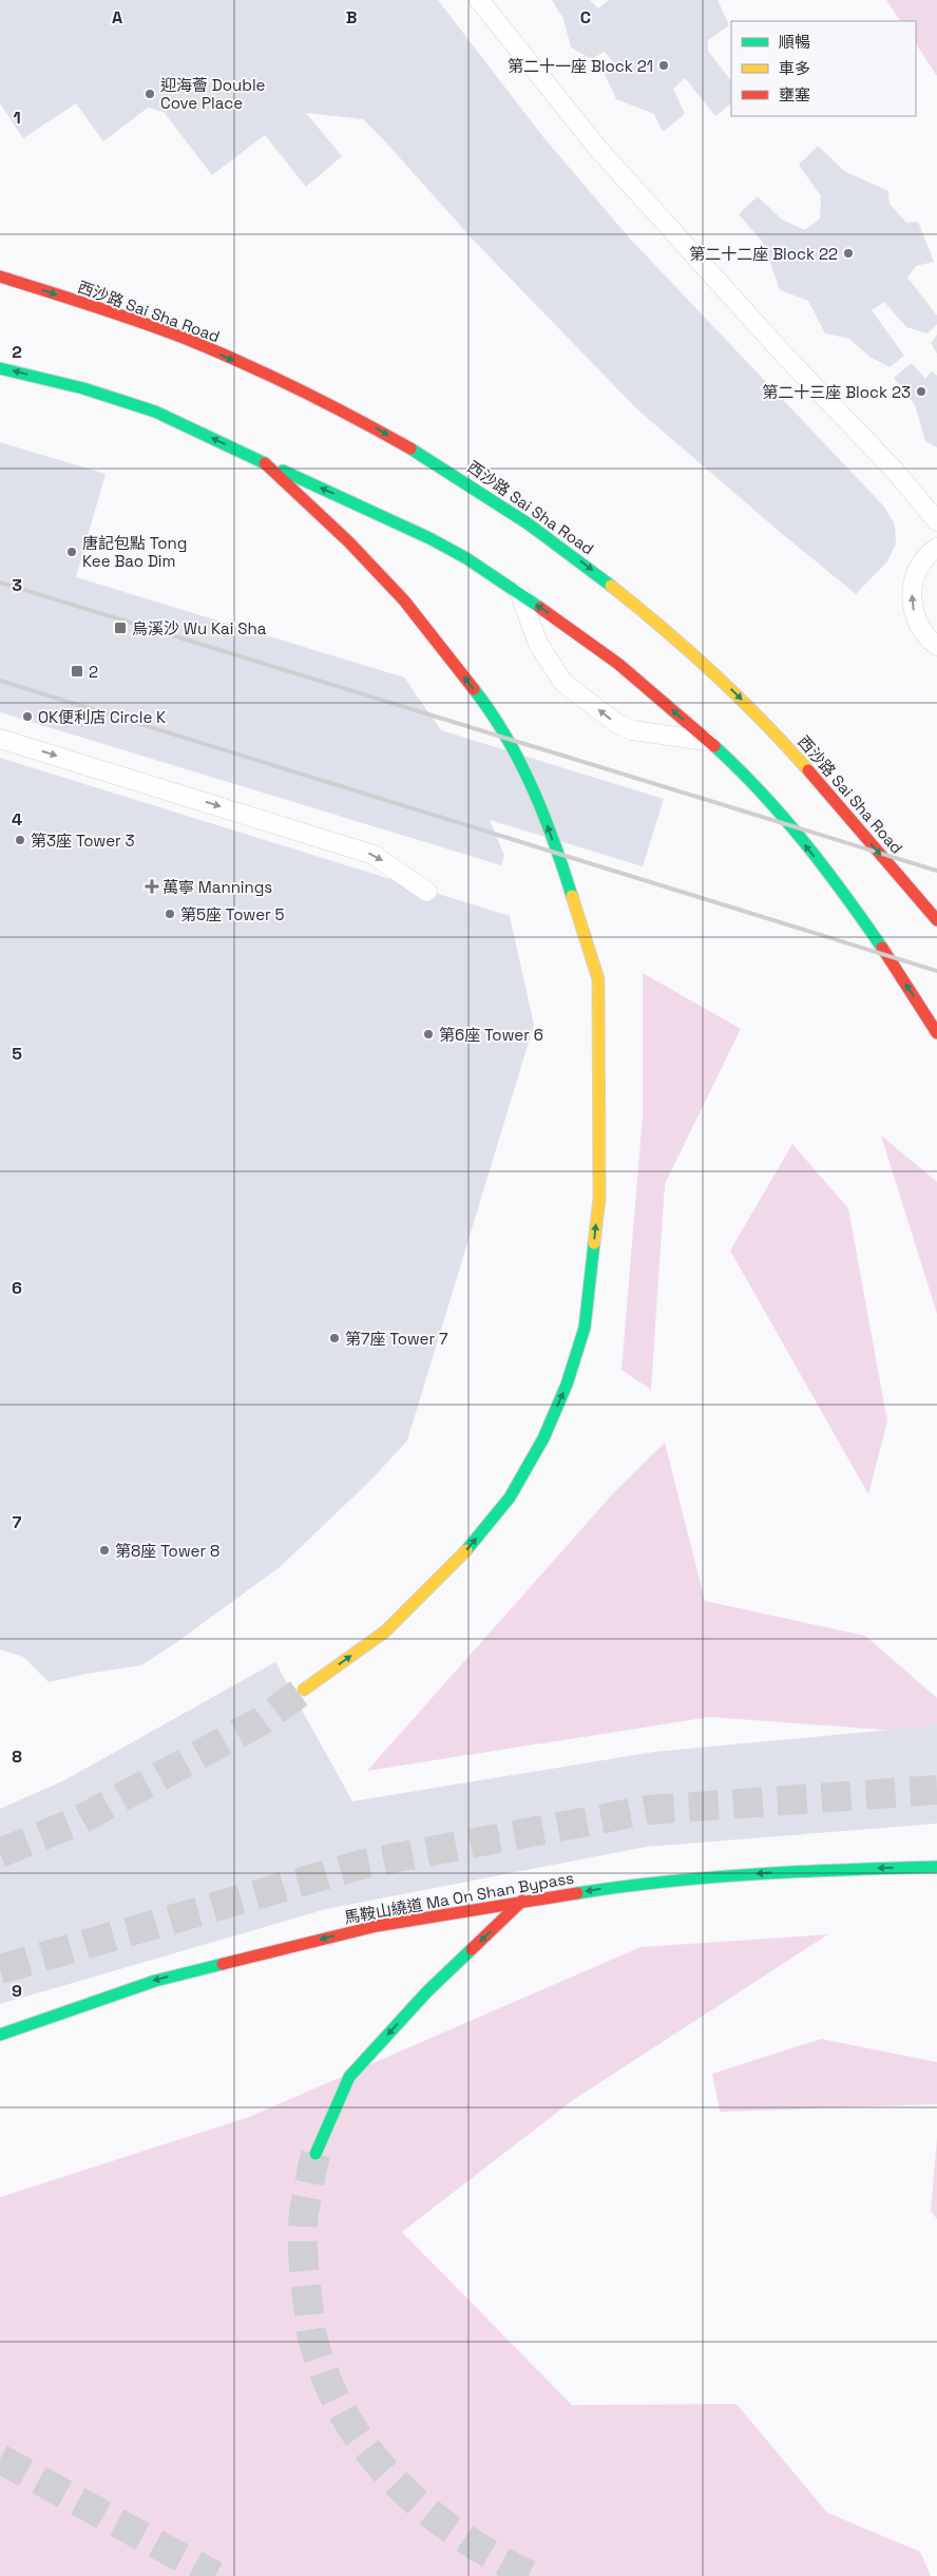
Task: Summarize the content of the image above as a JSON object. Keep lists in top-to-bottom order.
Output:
{
  "streets": {
    "main road": ["西沙路 Sai Sha Road", "馬鞍山繞道 Ma On Shan Bypass"]
  },
  "one_way": ["馬鞍山繞道 Ma On Shan Bypass"],
  "places": {
    "other": [
      "第二十一座 Block 21",
      "迎海薈 Double Cove Place",
      "第二十二座 Block 22",
      "第二十三座 Block 23",
      "唐記包點 Tong Kee Bao Dim",
      "OK便利店 Circle K",
      "第3座 Tower 3",
      "第5座 Tower 5",
      "第6座 Tower 6",
      "第7座 Tower 7",
      "第8座 Tower 8"
    ],
    "transit": ["烏溪沙 Wu Kai Sha", "2"],
    "health": ["萬寧 Mannings"]
  },
  "legend": ["順暢", "車多", "壅塞"],
  "grid": {
    "columns": ["A", "B", "C"],
    "rows": [
      "1",
      "2",
      "3",
      "4",
      "5",
      "6",
      "7",
      "8",
      "9"
    ]
  }
}
